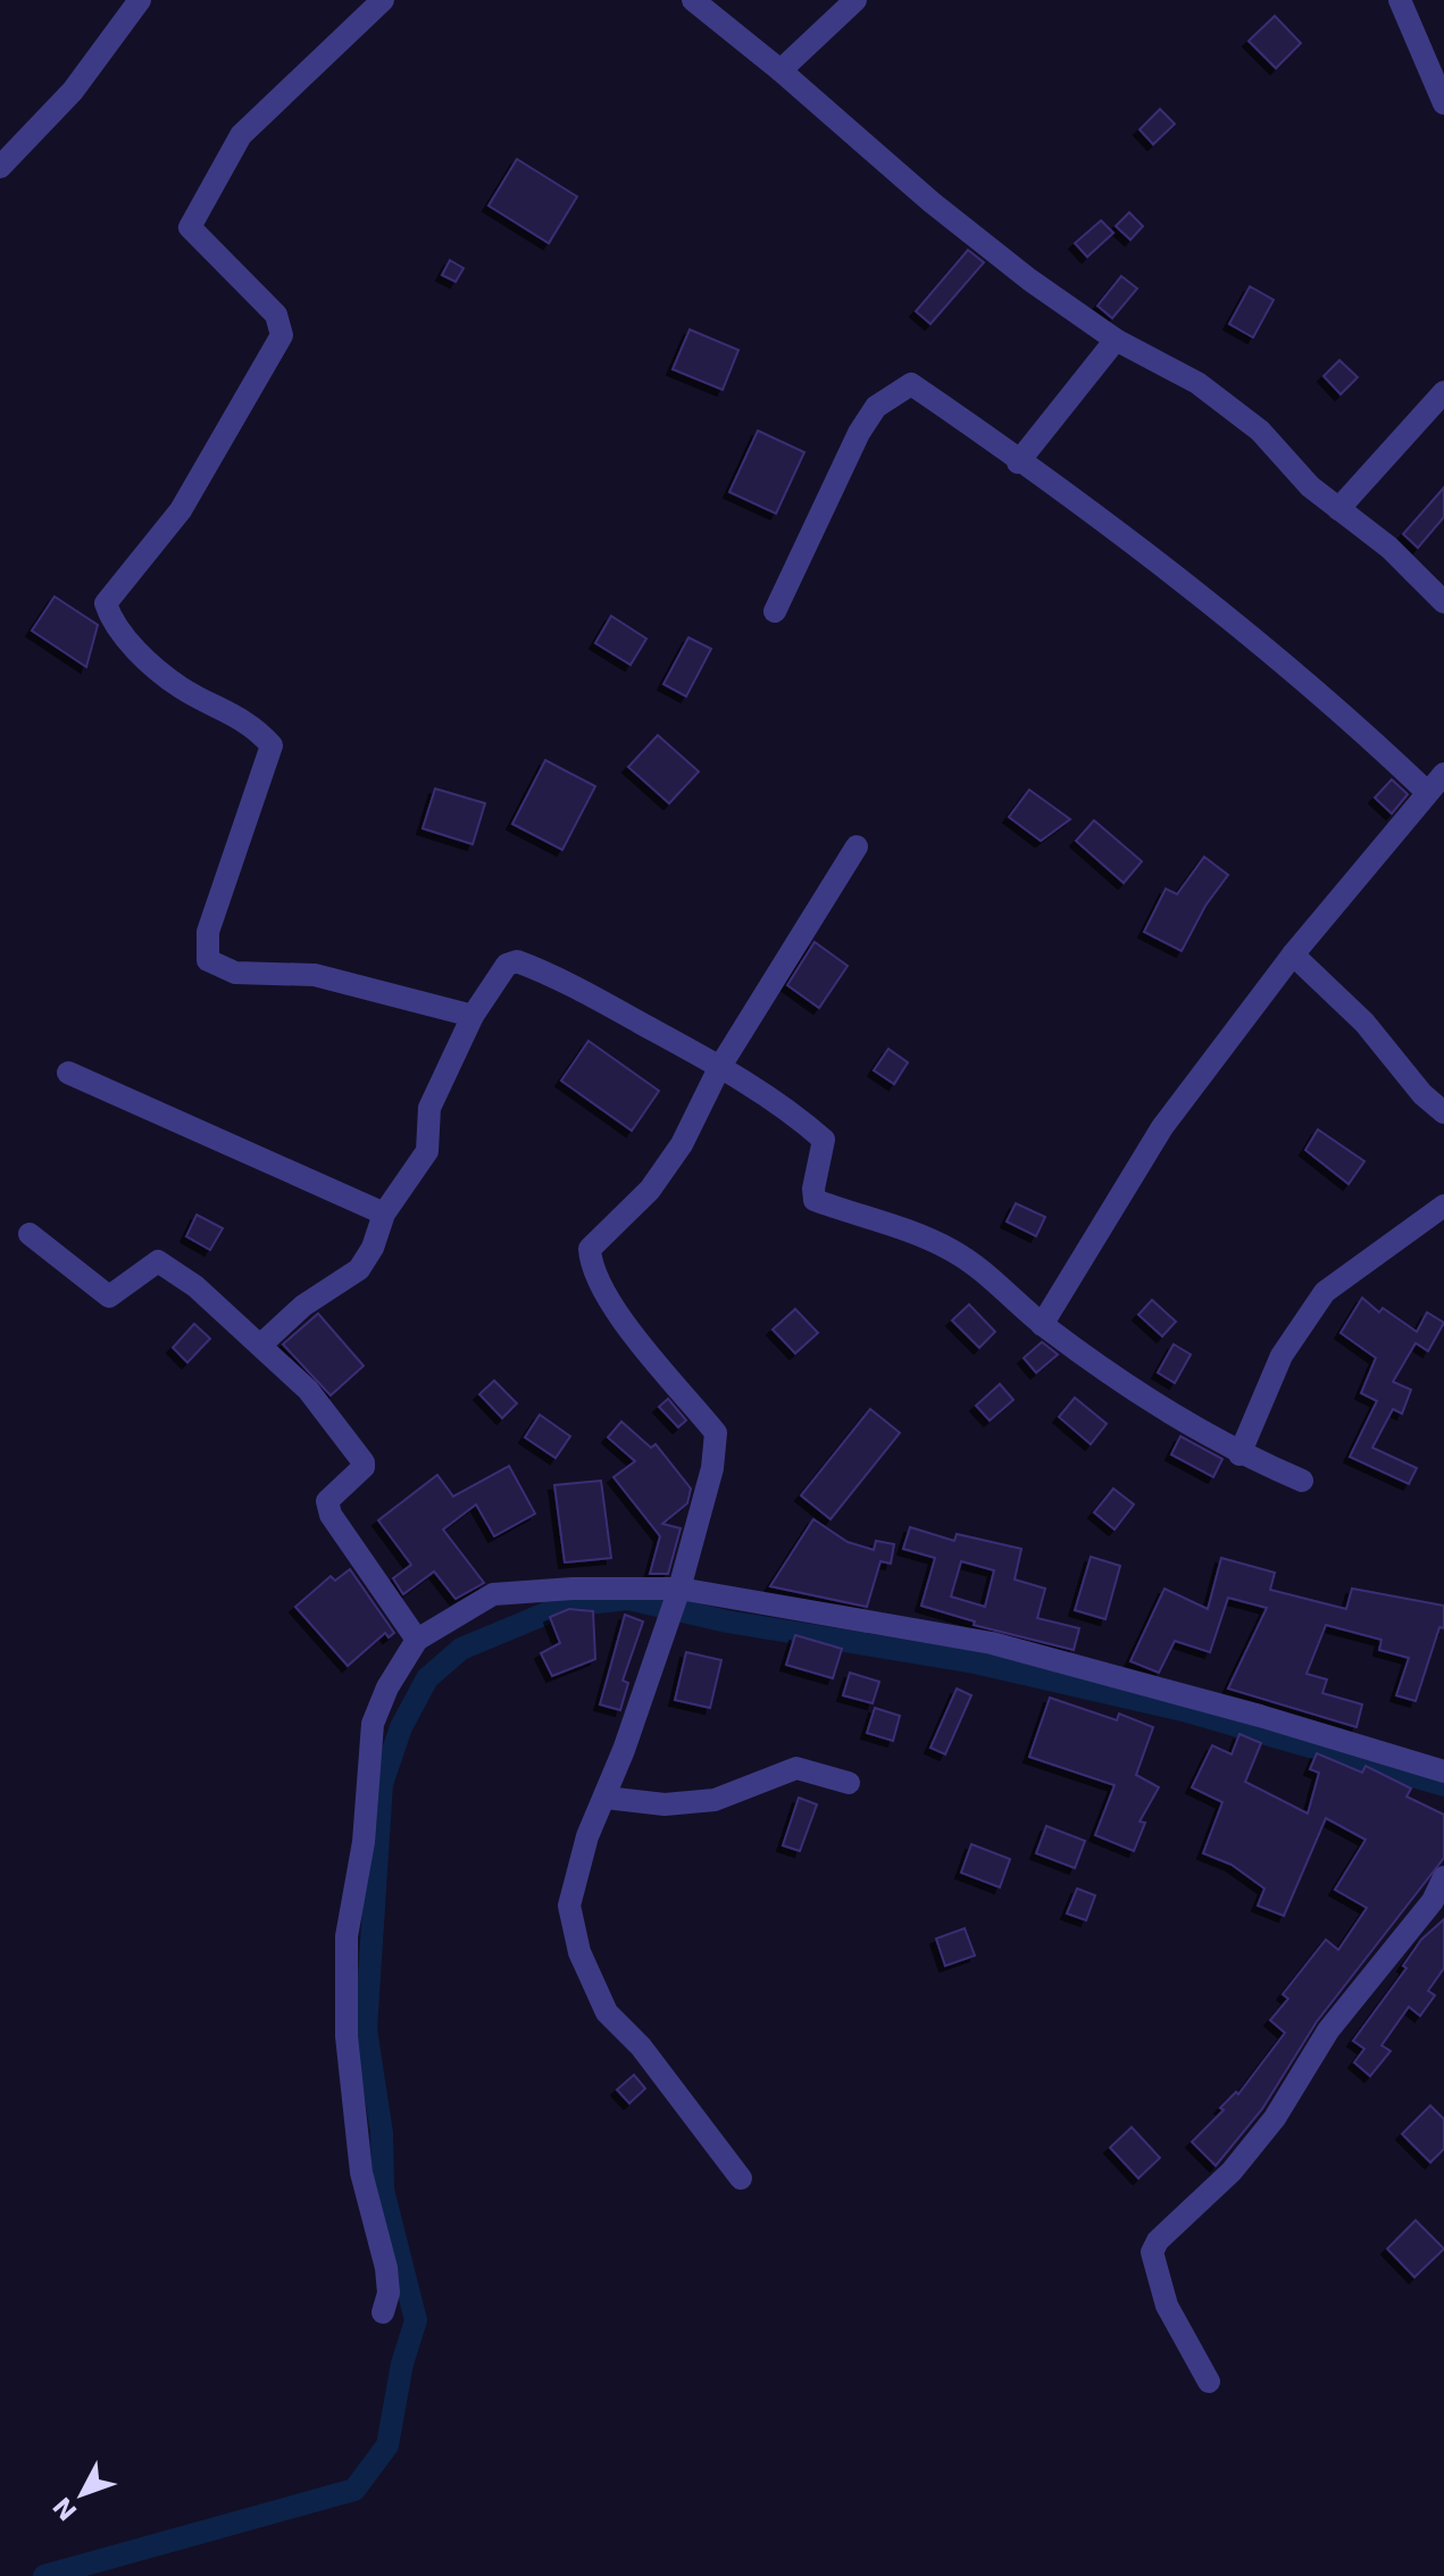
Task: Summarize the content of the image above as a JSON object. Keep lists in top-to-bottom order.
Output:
{
  "north": "bottom left"
}
